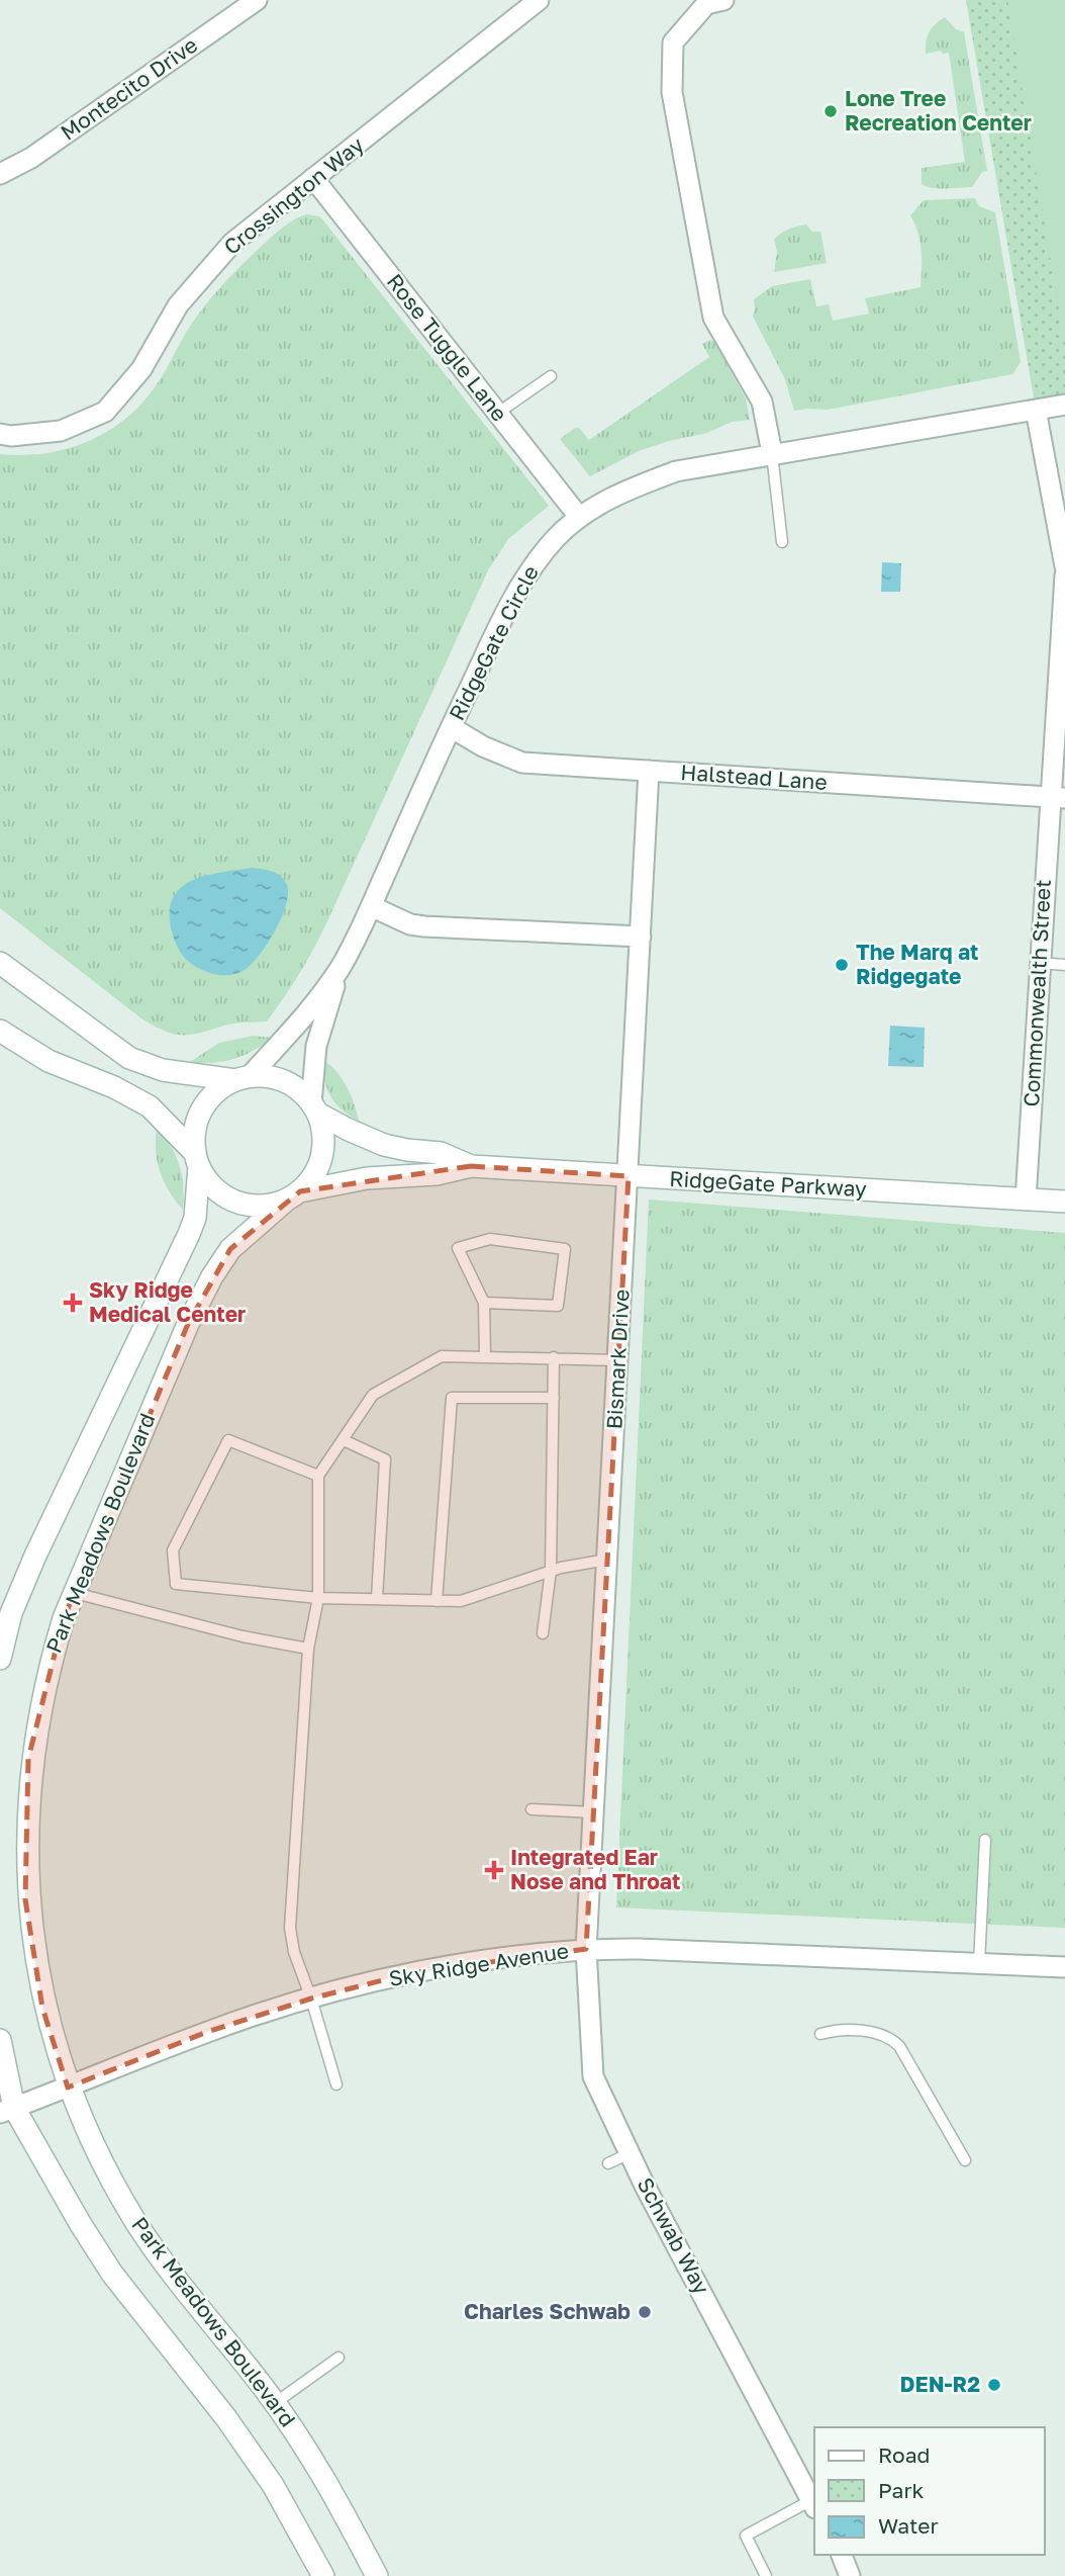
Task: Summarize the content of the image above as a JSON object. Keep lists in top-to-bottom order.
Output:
{
  "streets": {
    "main road": ["RidgeGate Parkway", "Park Meadows Boulevard"],
    "street": [
      "Montecito Drive",
      "Crossington Way",
      "Rose Tuggle Lane",
      "RidgeGate Circle",
      "Halstead Lane",
      "Commonwealth Street",
      "Bismark Drive",
      "Sky Ridge Avenue",
      "Schwab Way"
    ]
  },
  "crossings": [
    ["Crossington Way", "Rose Tuggle Lane"],
    ["Rose Tuggle Lane", "RidgeGate Circle"],
    ["RidgeGate Circle", "Halstead Lane"],
    ["RidgeGate Circle", "RidgeGate Parkway"],
    ["RidgeGate Circle", "Park Meadows Boulevard"],
    ["Halstead Lane", "Commonwealth Street"],
    ["Halstead Lane", "Bismark Drive"],
    ["Commonwealth Street", "RidgeGate Parkway"],
    ["RidgeGate Parkway", "Bismark Drive"],
    ["RidgeGate Parkway", "Park Meadows Boulevard"],
    ["Bismark Drive", "Sky Ridge Avenue"],
    ["Bismark Drive", "Schwab Way"],
    ["Park Meadows Boulevard", "Sky Ridge Avenue"],
    ["Sky Ridge Avenue", "Schwab Way"]
  ],
  "places": {
    "other": [
      "Lone Tree Recreation Center",
      "The Marq at Ridgegate",
      "Charles Schwab",
      "DEN-R2"
    ],
    "health": ["Sky Ridge Medical Center", "Integrated Ear Nose and Throat"]
  },
  "legend": ["Road", "Park", "Water"]
}
